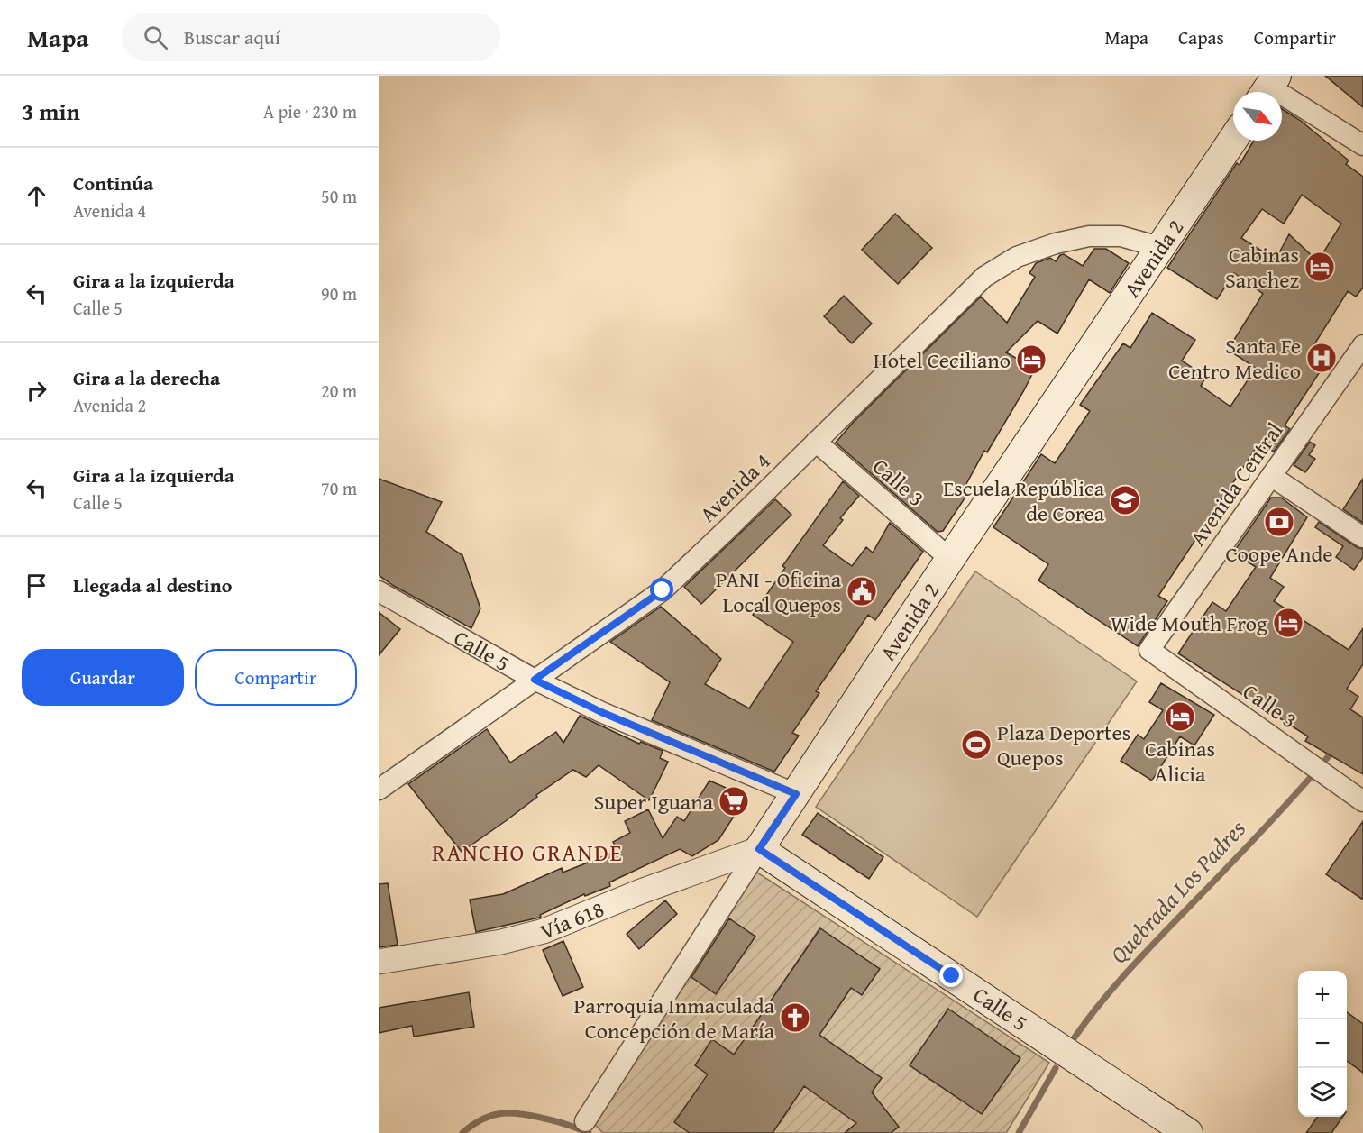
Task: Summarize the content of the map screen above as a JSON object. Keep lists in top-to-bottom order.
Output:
{
  "streets": {
    "main road": ["Avenida 2", "Calle 5"],
    "street": [
      "Calle 3",
      "Avenida Central",
      "Avenida 4",
      "Vía 618"
    ]
  },
  "crossings": [
    ["Avenida 2", "Calle 3"],
    ["Avenida 2", "Avenida 4"],
    ["Avenida 2", "Calle 5"],
    ["Avenida 2", "Vía 618"],
    ["Calle 3", "Avenida Central"],
    ["Calle 3", "Avenida 4"],
    ["Avenida 4", "Calle 5"],
    ["Calle 5", "Vía 618"]
  ],
  "districts": ["RANCHO GRANDE"],
  "water": ["Quebrada Los Padres"],
  "places": {
    "hotel": [
      "Cabinas Sanchez",
      "Hotel Ceciliano",
      "Wide Mouth Frog",
      "Cabinas Alicia"
    ],
    "hospital": ["Santa Fe Centro Medico"],
    "school or university": ["Escuela República de Corea"],
    "bank": ["Coope Ande"],
    "public building": ["PANI - Oficina Local Quepos"],
    "sports": ["Plaza Deportes Quepos"],
    "supermarket": ["Super Iguana"],
    "church": ["Parroquia Inmaculada Concepción de María"]
  },
  "north": "bottom right",
  "page": {
    "header": "Mapa",
    "search": "Buscar aquí",
    "nav": ["Mapa", "Capas", "Compartir"],
    "heading": ["3 min", "A pie · 230 m"],
    "list": [
      ["Continúa", "Avenida 4", "50 m"],
      ["Gira a la izquierda", "Calle 5", "90 m"],
      ["Gira a la derecha", "Avenida 2", "20 m"],
      ["Gira a la izquierda", "Calle 5", "70 m"],
      "Llegada al destino"
    ],
    "buttons": ["Guardar", "Compartir"],
    "map_buttons": ["+", "−"]
  }
}
